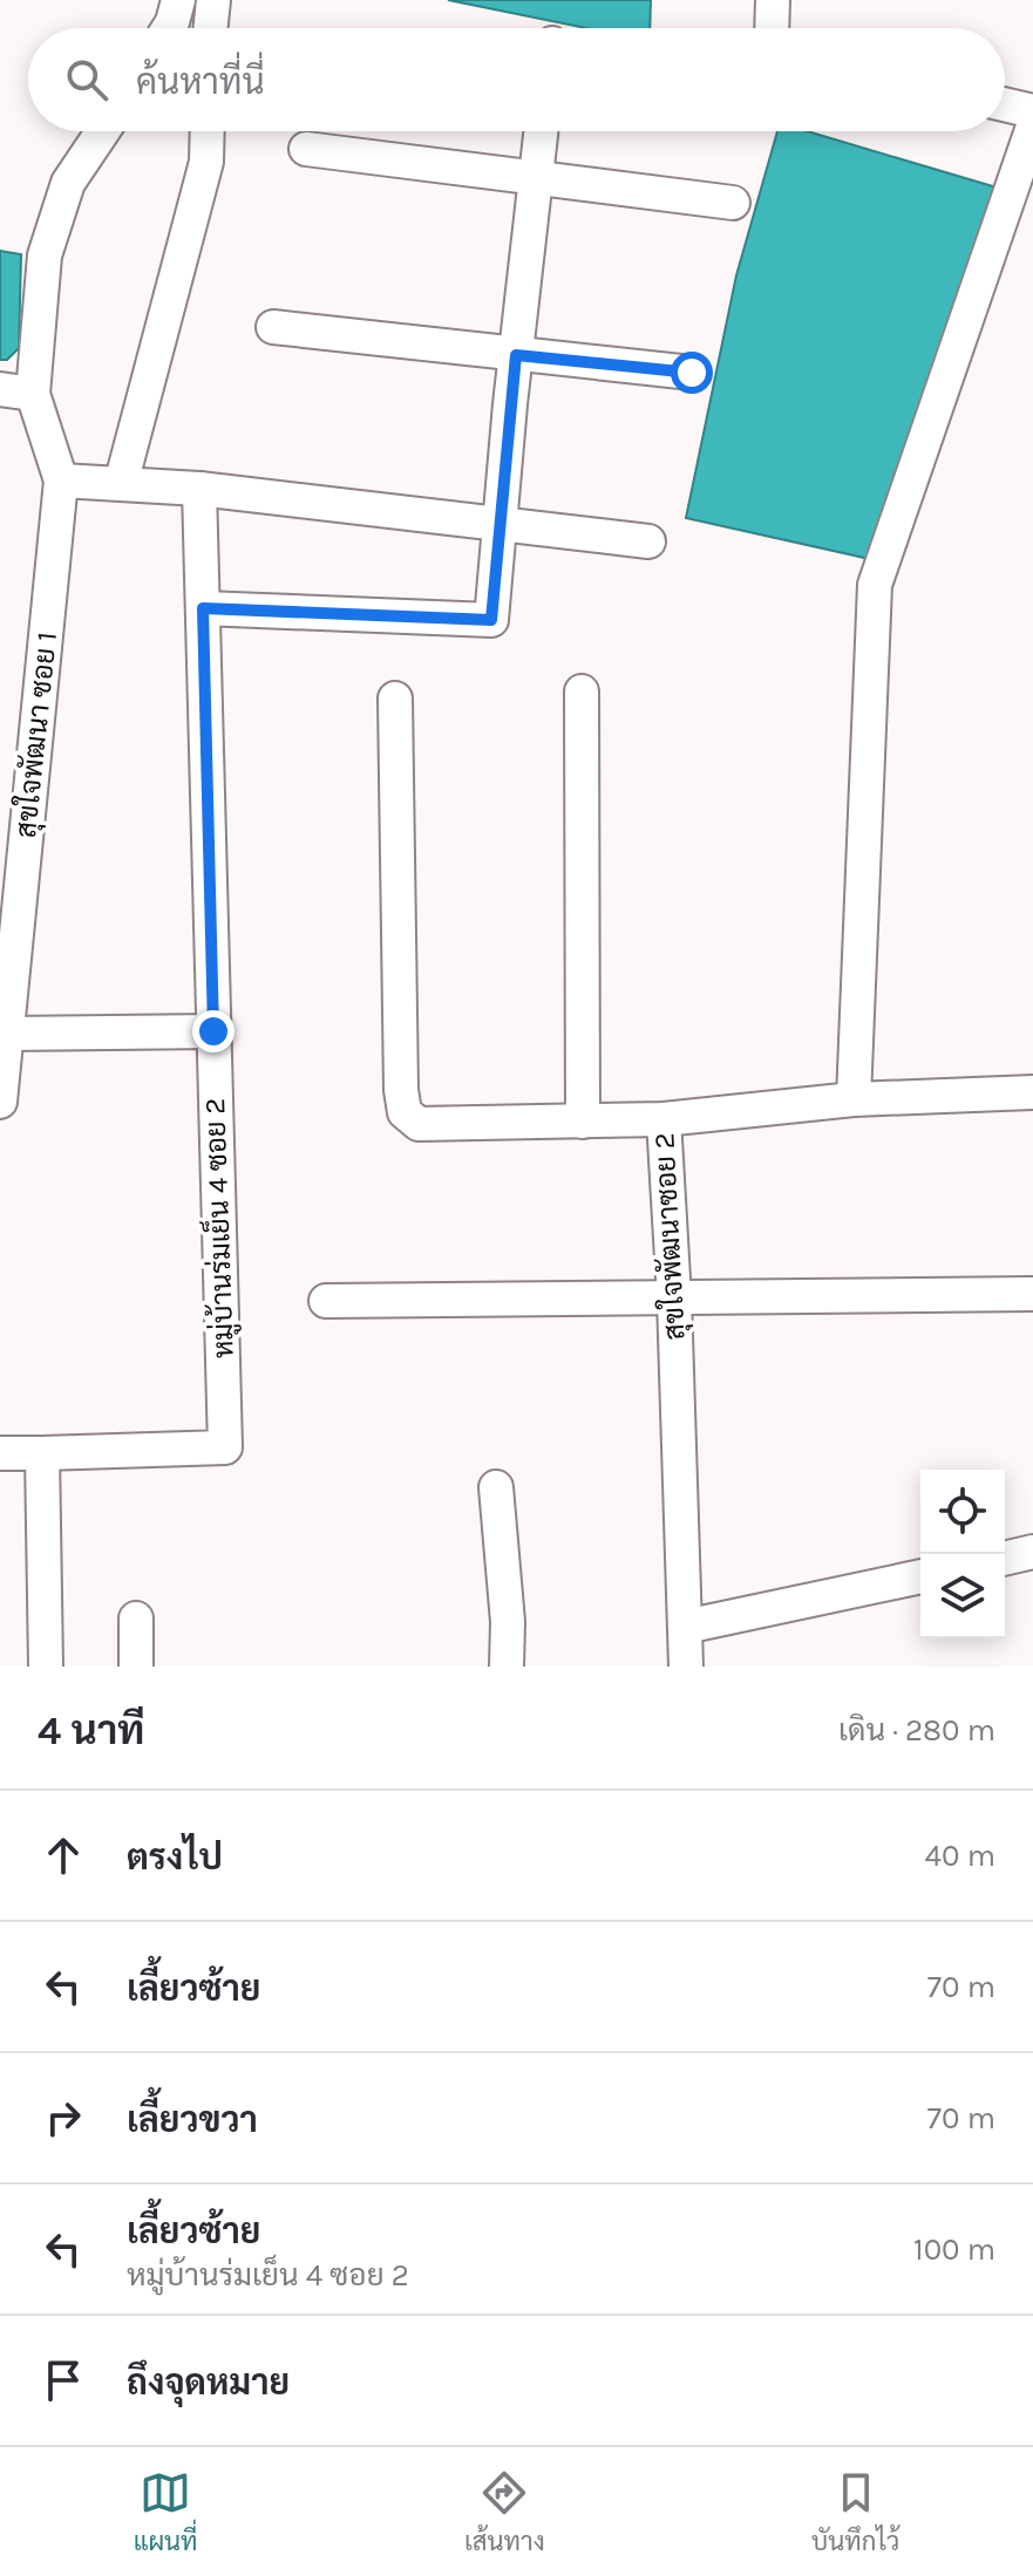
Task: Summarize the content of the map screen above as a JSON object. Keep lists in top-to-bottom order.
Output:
{
  "streets": {
    "street": ["สุขใจพัฒนา ซอย 1", "หมู่บ้านร่มเย็น 4 ซอย 2", "สุขใจพัฒนาซอย 2"]
  },
  "page": {
    "search": "ค้นหาที่นี่",
    "heading": ["4 นาที", "เดิน · 280 m"],
    "list": [
      ["ตรงไป", "40 m"],
      ["เลี้ยวซ้าย", "70 m"],
      ["เลี้ยวขวา", "70 m"],
      ["เลี้ยวซ้าย", "หมู่บ้านร่มเย็น 4 ซอย 2", "100 m"],
      "ถึงจุดหมาย"
    ],
    "nav": ["แผนที่", "เส้นทาง", "บันทึกไว้"]
  }
}
